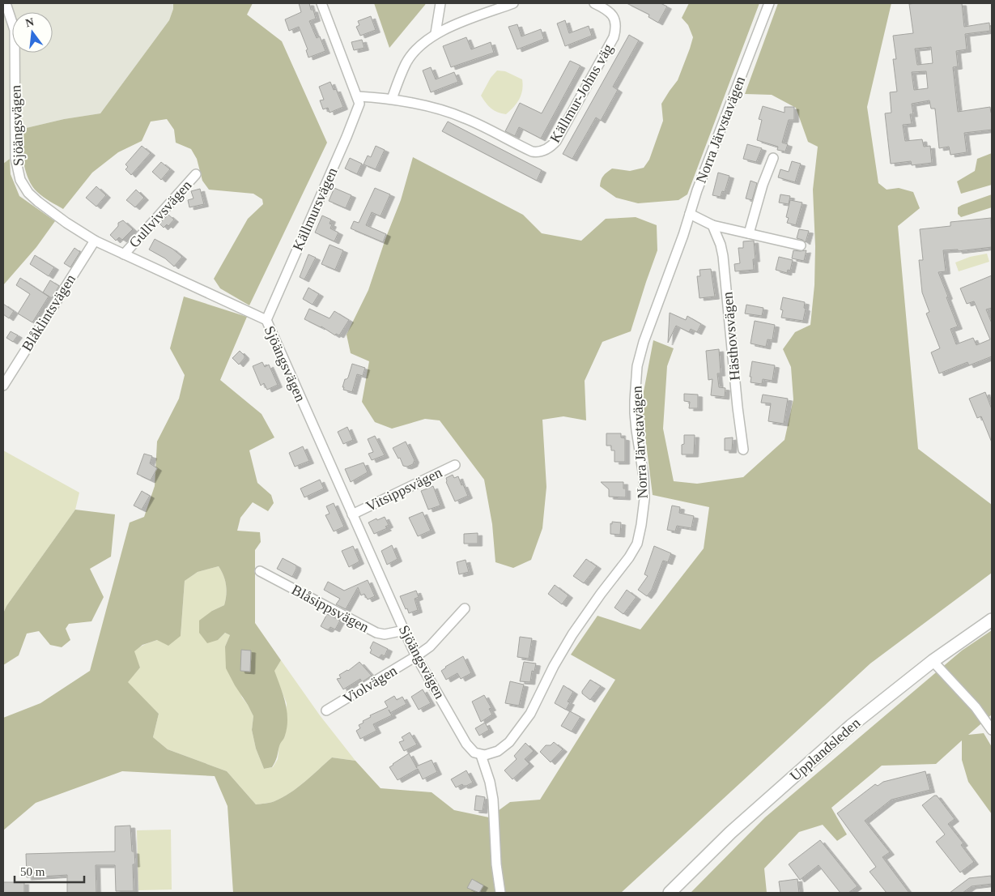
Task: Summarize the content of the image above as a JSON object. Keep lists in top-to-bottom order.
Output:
{
  "streets": {
    "street": [
      "Källmur-Johns väg",
      "Sjöängsvägen",
      "Norra Järvstavägen",
      "Källmursvägen",
      "Gullvivsvägen",
      "Blåklintsvägen",
      "Hästhovsvägen",
      "Vitsippsvägen",
      "Blåsippsvägen",
      "Violvägen",
      "Upplandsleden"
    ]
  },
  "crossings": [
    ["Källmur-Johns väg", "Källmursvägen"],
    ["Sjöängsvägen", "Norra Järvstavägen"],
    ["Sjöängsvägen", "Källmursvägen"],
    ["Sjöängsvägen", "Gullvivsvägen"],
    ["Sjöängsvägen", "Blåklintsvägen"],
    ["Sjöängsvägen", "Vitsippsvägen"],
    ["Sjöängsvägen", "Blåsippsvägen"],
    ["Sjöängsvägen", "Violvägen"]
  ],
  "scale_bar": "50 m",
  "north": "top"
}
